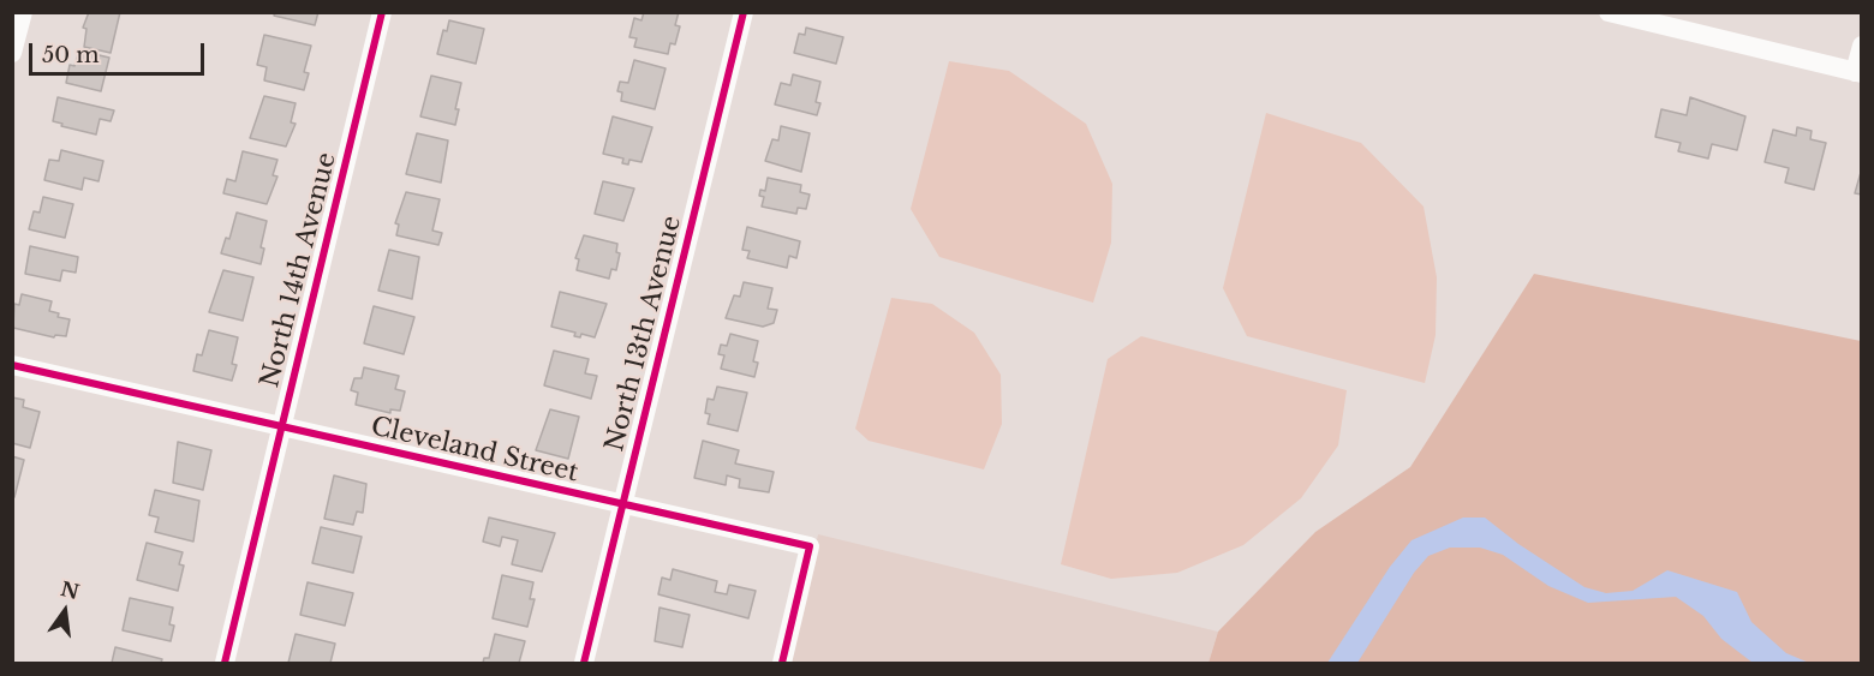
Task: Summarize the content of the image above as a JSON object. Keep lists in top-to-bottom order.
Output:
{
  "streets": {
    "street": ["North 14th Avenue", "North 13th Avenue", "Cleveland Street"]
  },
  "crossings": [
    ["North 14th Avenue", "Cleveland Street"],
    ["North 13th Avenue", "Cleveland Street"]
  ],
  "scale_bar": "50 m",
  "north": "top"
}
